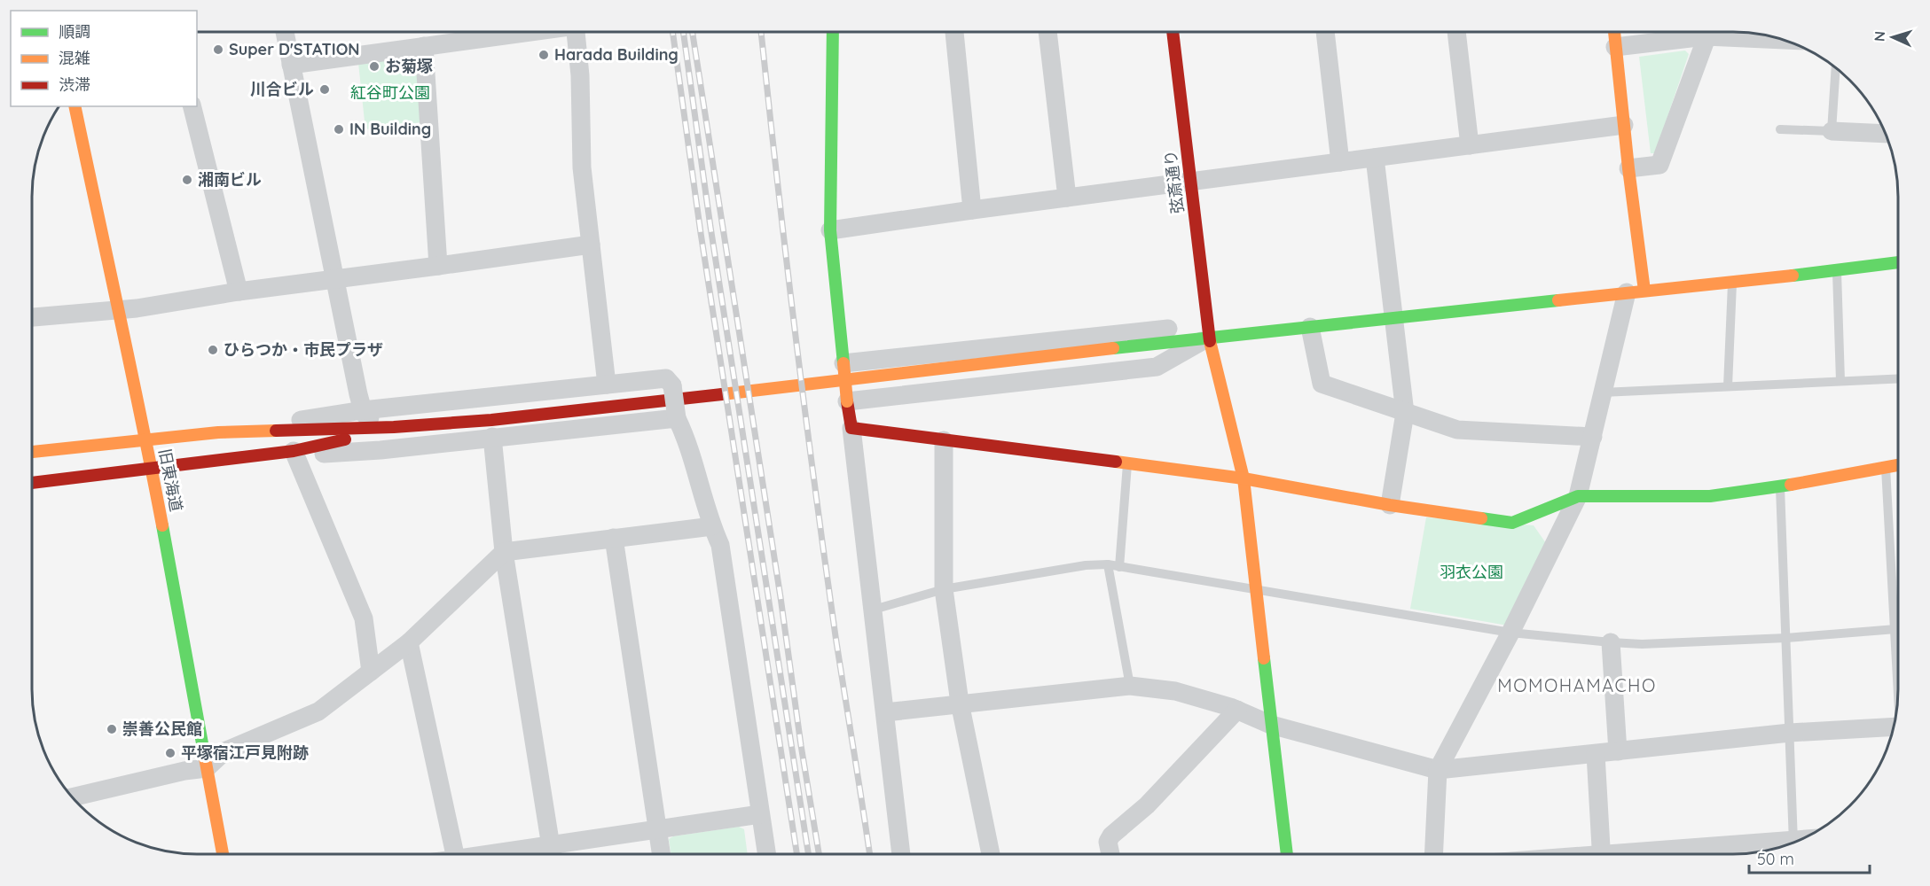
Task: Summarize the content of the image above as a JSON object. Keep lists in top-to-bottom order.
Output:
{
  "streets": {
    "street": ["弦斎通り", "旧東海道"]
  },
  "districts": ["MOMOHAMACHO"],
  "parks": ["紅谷町公園", "羽衣公園"],
  "places": [
    "Super D'STATION",
    "Harada Building",
    "お菊塚",
    "川合ビル",
    "IN Building",
    "湘南ビル",
    "ひらつか・市民プラザ",
    "崇善公民館",
    "平塚宿江戸見附跡"
  ],
  "legend": ["順調", "混雑", "渋滞"],
  "scale_bar": "50 m",
  "north": "left"
}
